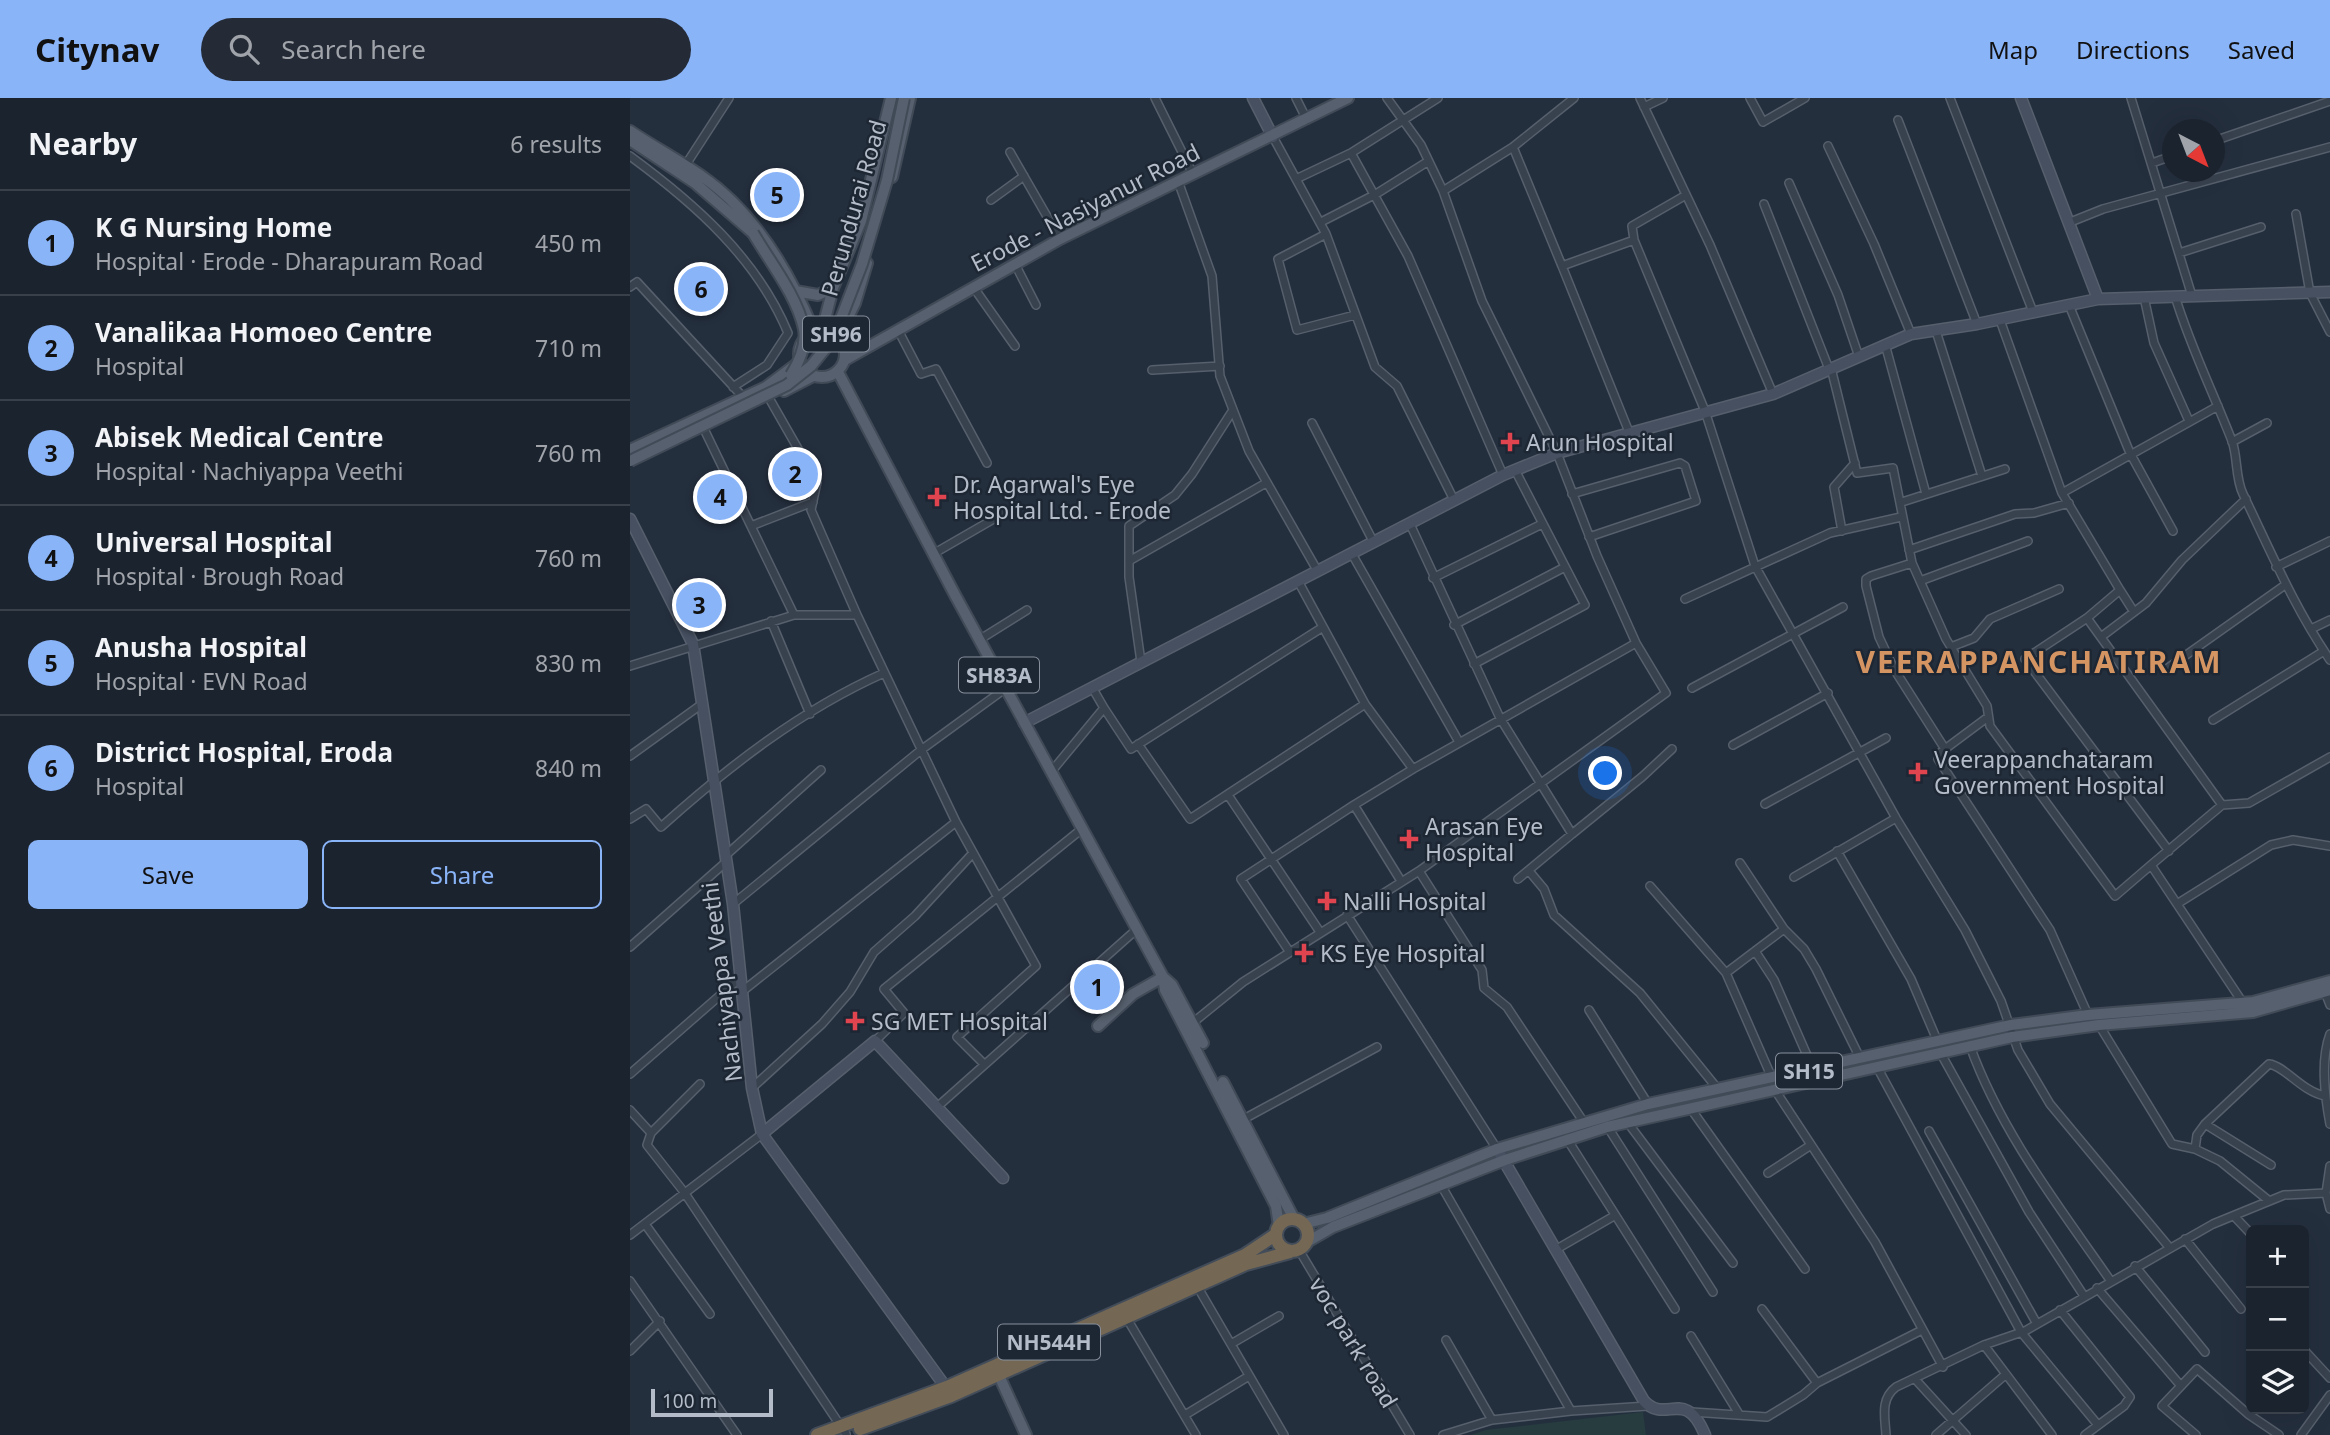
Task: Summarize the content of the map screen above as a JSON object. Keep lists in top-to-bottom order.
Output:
{
  "streets": {
    "highway": ["NH544H"],
    "main road": [
      "Erode - Nasiyanur Road",
      "Perundurai Road",
      "SH96",
      "SH83A",
      "SH15"
    ],
    "street": ["Nachiyappa Veethi", "voc park road"]
  },
  "crossings": [
    ["Erode - Nasiyanur Road", "SH96"],
    ["Erode - Nasiyanur Road", "SH83A"],
    ["Perundurai Road", "SH96"],
    ["SH96", "SH83A"],
    ["SH83A", "SH15"],
    ["SH83A", "NH544H"],
    ["Nachiyappa Veethi", "NH544H"],
    ["SH15", "NH544H"],
    ["SH15", "voc park road"],
    ["NH544H", "voc park road"]
  ],
  "districts": ["VEERAPPANCHATIRAM"],
  "places": {
    "health": [
      "Arun Hospital",
      "Dr. Agarwal's Eye Hospital Ltd. - Erode",
      "Veerappanchataram Government Hospital",
      "Arasan Eye Hospital",
      "Nalli Hospital",
      "KS Eye Hospital",
      "SG MET Hospital"
    ]
  },
  "scale_bar": "100 m",
  "north": "bottom right",
  "page": {
    "header": "Citynav",
    "search": "Search here",
    "nav": ["Map", "Directions", "Saved"],
    "heading": ["Nearby", "6 results"],
    "pins": [
      "5",
      "6",
      "2",
      "4",
      "3",
      "1"
    ],
    "list": [
      {
        "mark": "1",
        "name": "K G Nursing Home",
        "note": "Hospital · Erode - Dharapuram Road",
        "value": "450 m"
      },
      {
        "mark": "2",
        "name": "Vanalikaa Homoeo Centre",
        "note": "Hospital",
        "value": "710 m"
      },
      {
        "mark": "3",
        "name": "Abisek Medical Centre",
        "note": "Hospital · Nachiyappa Veethi",
        "value": "760 m"
      },
      {
        "mark": "4",
        "name": "Universal Hospital",
        "note": "Hospital · Brough Road",
        "value": "760 m"
      },
      {
        "mark": "5",
        "name": "Anusha Hospital",
        "note": "Hospital · EVN Road",
        "value": "830 m"
      },
      {
        "mark": "6",
        "name": "District Hospital, Eroda",
        "note": "Hospital",
        "value": "840 m"
      }
    ],
    "buttons": ["Save", "Share"],
    "map_buttons": ["+", "−"],
    "scale": "100 m"
  }
}
